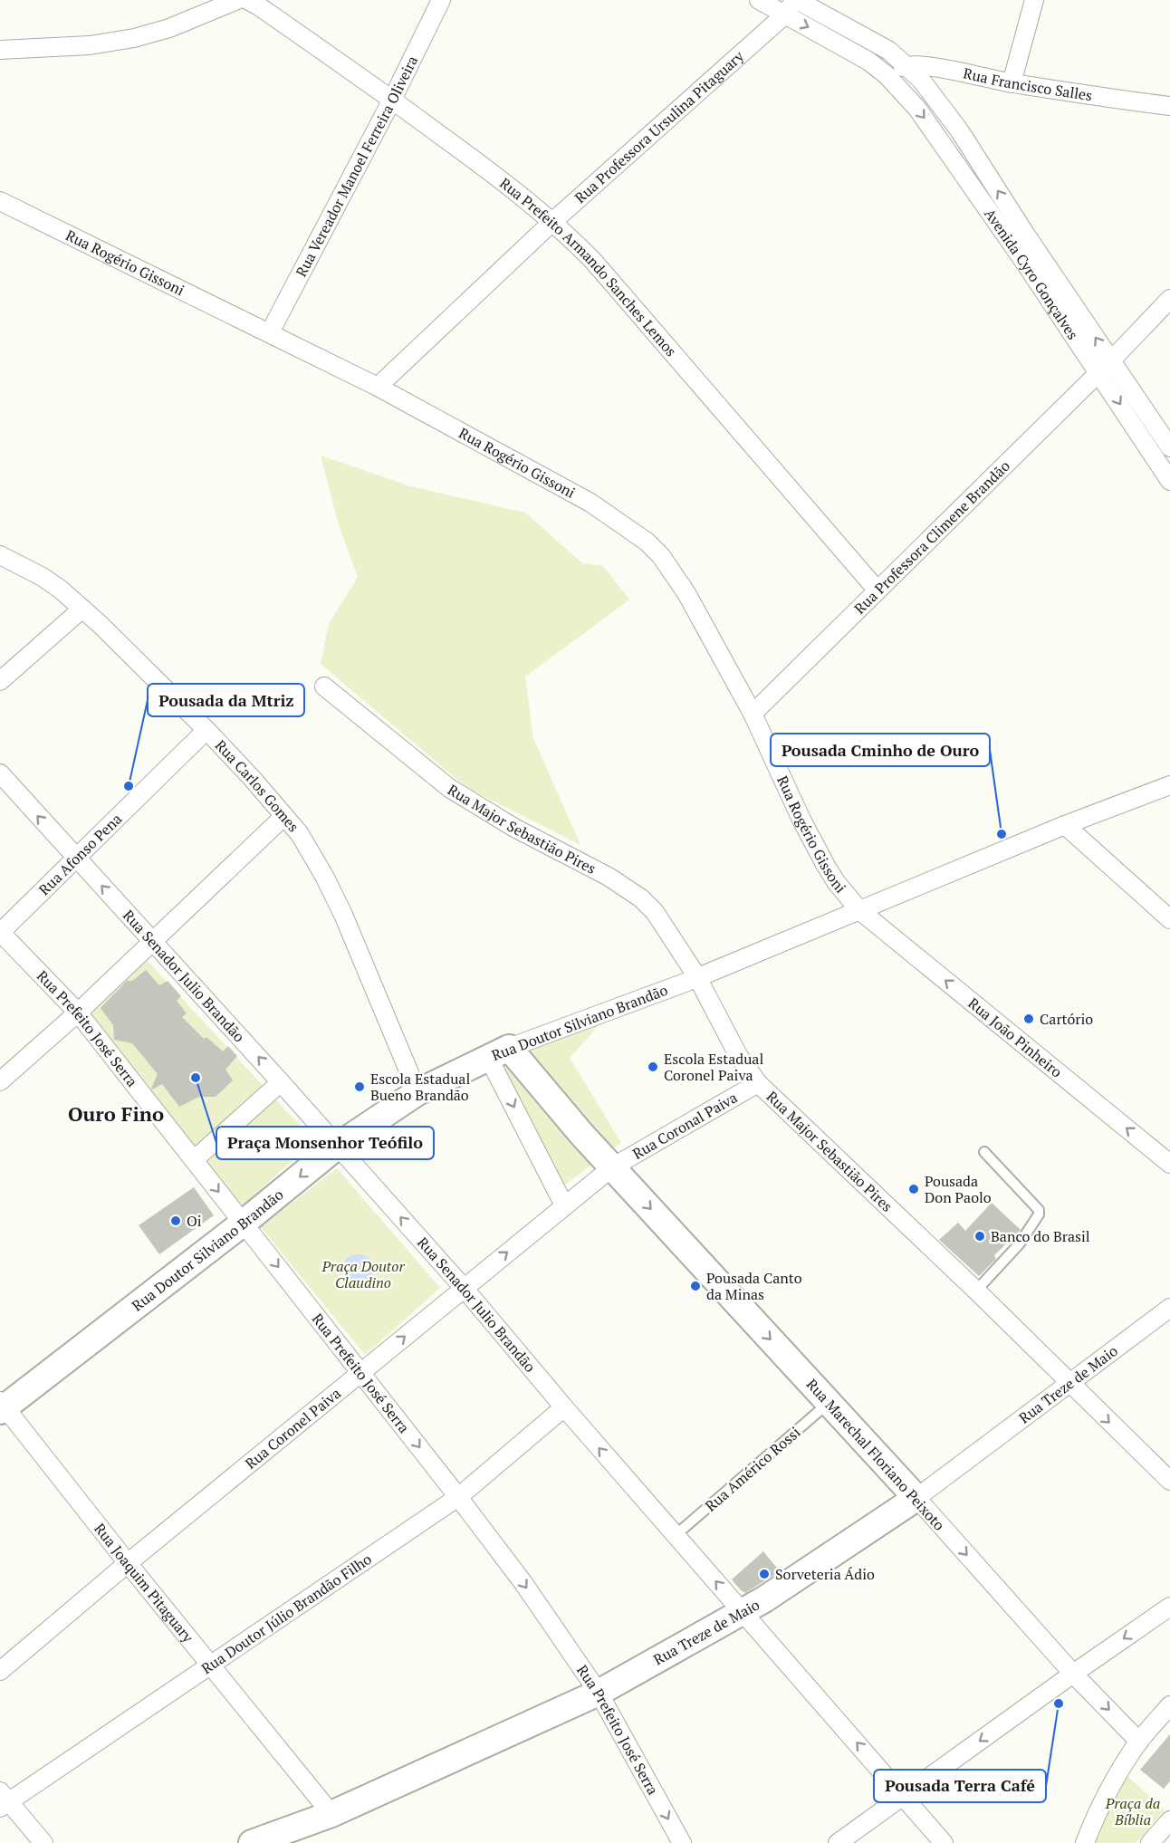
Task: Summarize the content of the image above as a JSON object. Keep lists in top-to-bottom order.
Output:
{
  "streets": {
    "street": [
      "Rua Francisco Salles",
      "Rua Professora Ursulina Pitaguary",
      "Rua Vereador Manoel Ferreira Oliveira",
      "Rua Rogério Gissoni",
      "Rua Prefeito Armando Sanches Lemos",
      "Avenida Cyro Gonçalves",
      "Rua Professora Climene Brandão",
      "Rua Carlos Gomes",
      "Rua Major Sebastião Pires",
      "Rua Afonso Pena",
      "Rua Senador Julio Brandão",
      "Rua Doutor Silviano Brandão",
      "Rua Prefeito José Serra",
      "Rua João Pinheiro",
      "Rua Coronal Paiva",
      "Rua Treze de Maio",
      "Rua Coronel Paiva",
      "Rua Marechal Floriano Peixoto",
      "Rua Joaquim Pitaguary",
      "Rua Doutor Júlio Brandão Filho"
    ],
    "lane": ["Rua Américo Rossi"]
  },
  "crossings": [
    ["Rua Francisco Salles", "Avenida Cyro Gonçalves"],
    ["Rua Professora Ursulina Pitaguary", "Rua Rogério Gissoni"],
    ["Rua Professora Ursulina Pitaguary", "Rua Prefeito Armando Sanches Lemos"],
    ["Rua Professora Ursulina Pitaguary", "Avenida Cyro Gonçalves"],
    ["Rua Vereador Manoel Ferreira Oliveira", "Rua Rogério Gissoni"],
    ["Rua Vereador Manoel Ferreira Oliveira", "Rua Prefeito Armando Sanches Lemos"],
    ["Rua Rogério Gissoni", "Rua Professora Climene Brandão"],
    ["Rua Rogério Gissoni", "Rua Doutor Silviano Brandão"],
    ["Rua Rogério Gissoni", "Rua João Pinheiro"],
    ["Rua Prefeito Armando Sanches Lemos", "Rua Professora Climene Brandão"],
    ["Avenida Cyro Gonçalves", "Rua Professora Climene Brandão"],
    ["Rua Carlos Gomes", "Rua Afonso Pena"],
    ["Rua Carlos Gomes", "Rua Doutor Silviano Brandão"],
    ["Rua Major Sebastião Pires", "Rua Doutor Silviano Brandão"],
    ["Rua Major Sebastião Pires", "Rua Coronal Paiva"],
    ["Rua Major Sebastião Pires", "Rua Treze de Maio"],
    ["Rua Afonso Pena", "Rua Senador Julio Brandão"],
    ["Rua Afonso Pena", "Rua Prefeito José Serra"],
    ["Rua Senador Julio Brandão", "Rua Doutor Silviano Brandão"],
    ["Rua Senador Julio Brandão", "Rua Treze de Maio"],
    ["Rua Senador Julio Brandão", "Rua Coronel Paiva"],
    ["Rua Senador Julio Brandão", "Rua Américo Rossi"],
    ["Rua Senador Julio Brandão", "Rua Doutor Júlio Brandão Filho"],
    ["Rua Doutor Silviano Brandão", "Rua Prefeito José Serra"],
    ["Rua Doutor Silviano Brandão", "Rua João Pinheiro"],
    ["Rua Doutor Silviano Brandão", "Rua Marechal Floriano Peixoto"],
    ["Rua Doutor Silviano Brandão", "Rua Joaquim Pitaguary"],
    ["Rua Prefeito José Serra", "Rua Treze de Maio"],
    ["Rua Prefeito José Serra", "Rua Coronel Paiva"],
    ["Rua Prefeito José Serra", "Rua Doutor Júlio Brandão Filho"],
    ["Rua Coronal Paiva", "Rua Coronel Paiva"],
    ["Rua Coronal Paiva", "Rua Marechal Floriano Peixoto"],
    ["Rua Treze de Maio", "Rua Marechal Floriano Peixoto"],
    ["Rua Treze de Maio", "Rua Joaquim Pitaguary"],
    ["Rua Coronel Paiva", "Rua Marechal Floriano Peixoto"],
    ["Rua Coronel Paiva", "Rua Joaquim Pitaguary"],
    ["Rua Marechal Floriano Peixoto", "Rua Américo Rossi"],
    ["Rua Joaquim Pitaguary", "Rua Doutor Júlio Brandão Filho"]
  ],
  "one_way": [
    "Rua Senador Julio Brandão",
    "Rua Prefeito José Serra",
    "Rua João Pinheiro",
    "Rua Marechal Floriano Peixoto"
  ],
  "districts": ["Ouro Fino"],
  "parks": ["Praça Doutor Claudino", "Praça da Bíblia"],
  "places": [
    "Pousada da Mtriz",
    "Pousada Cminho de Ouro",
    "Cartório",
    "Escola Estadual Coronel Paiva",
    "Praça Monsenhor Teófilo",
    "Escola Estadual Bueno Brandão",
    "Pousada Don Paolo",
    "Oi",
    "Banco do Brasil",
    "Pousada Canto da Minas",
    "Sorveteria Ádio",
    "Pousada Terra Café"
  ]
}
